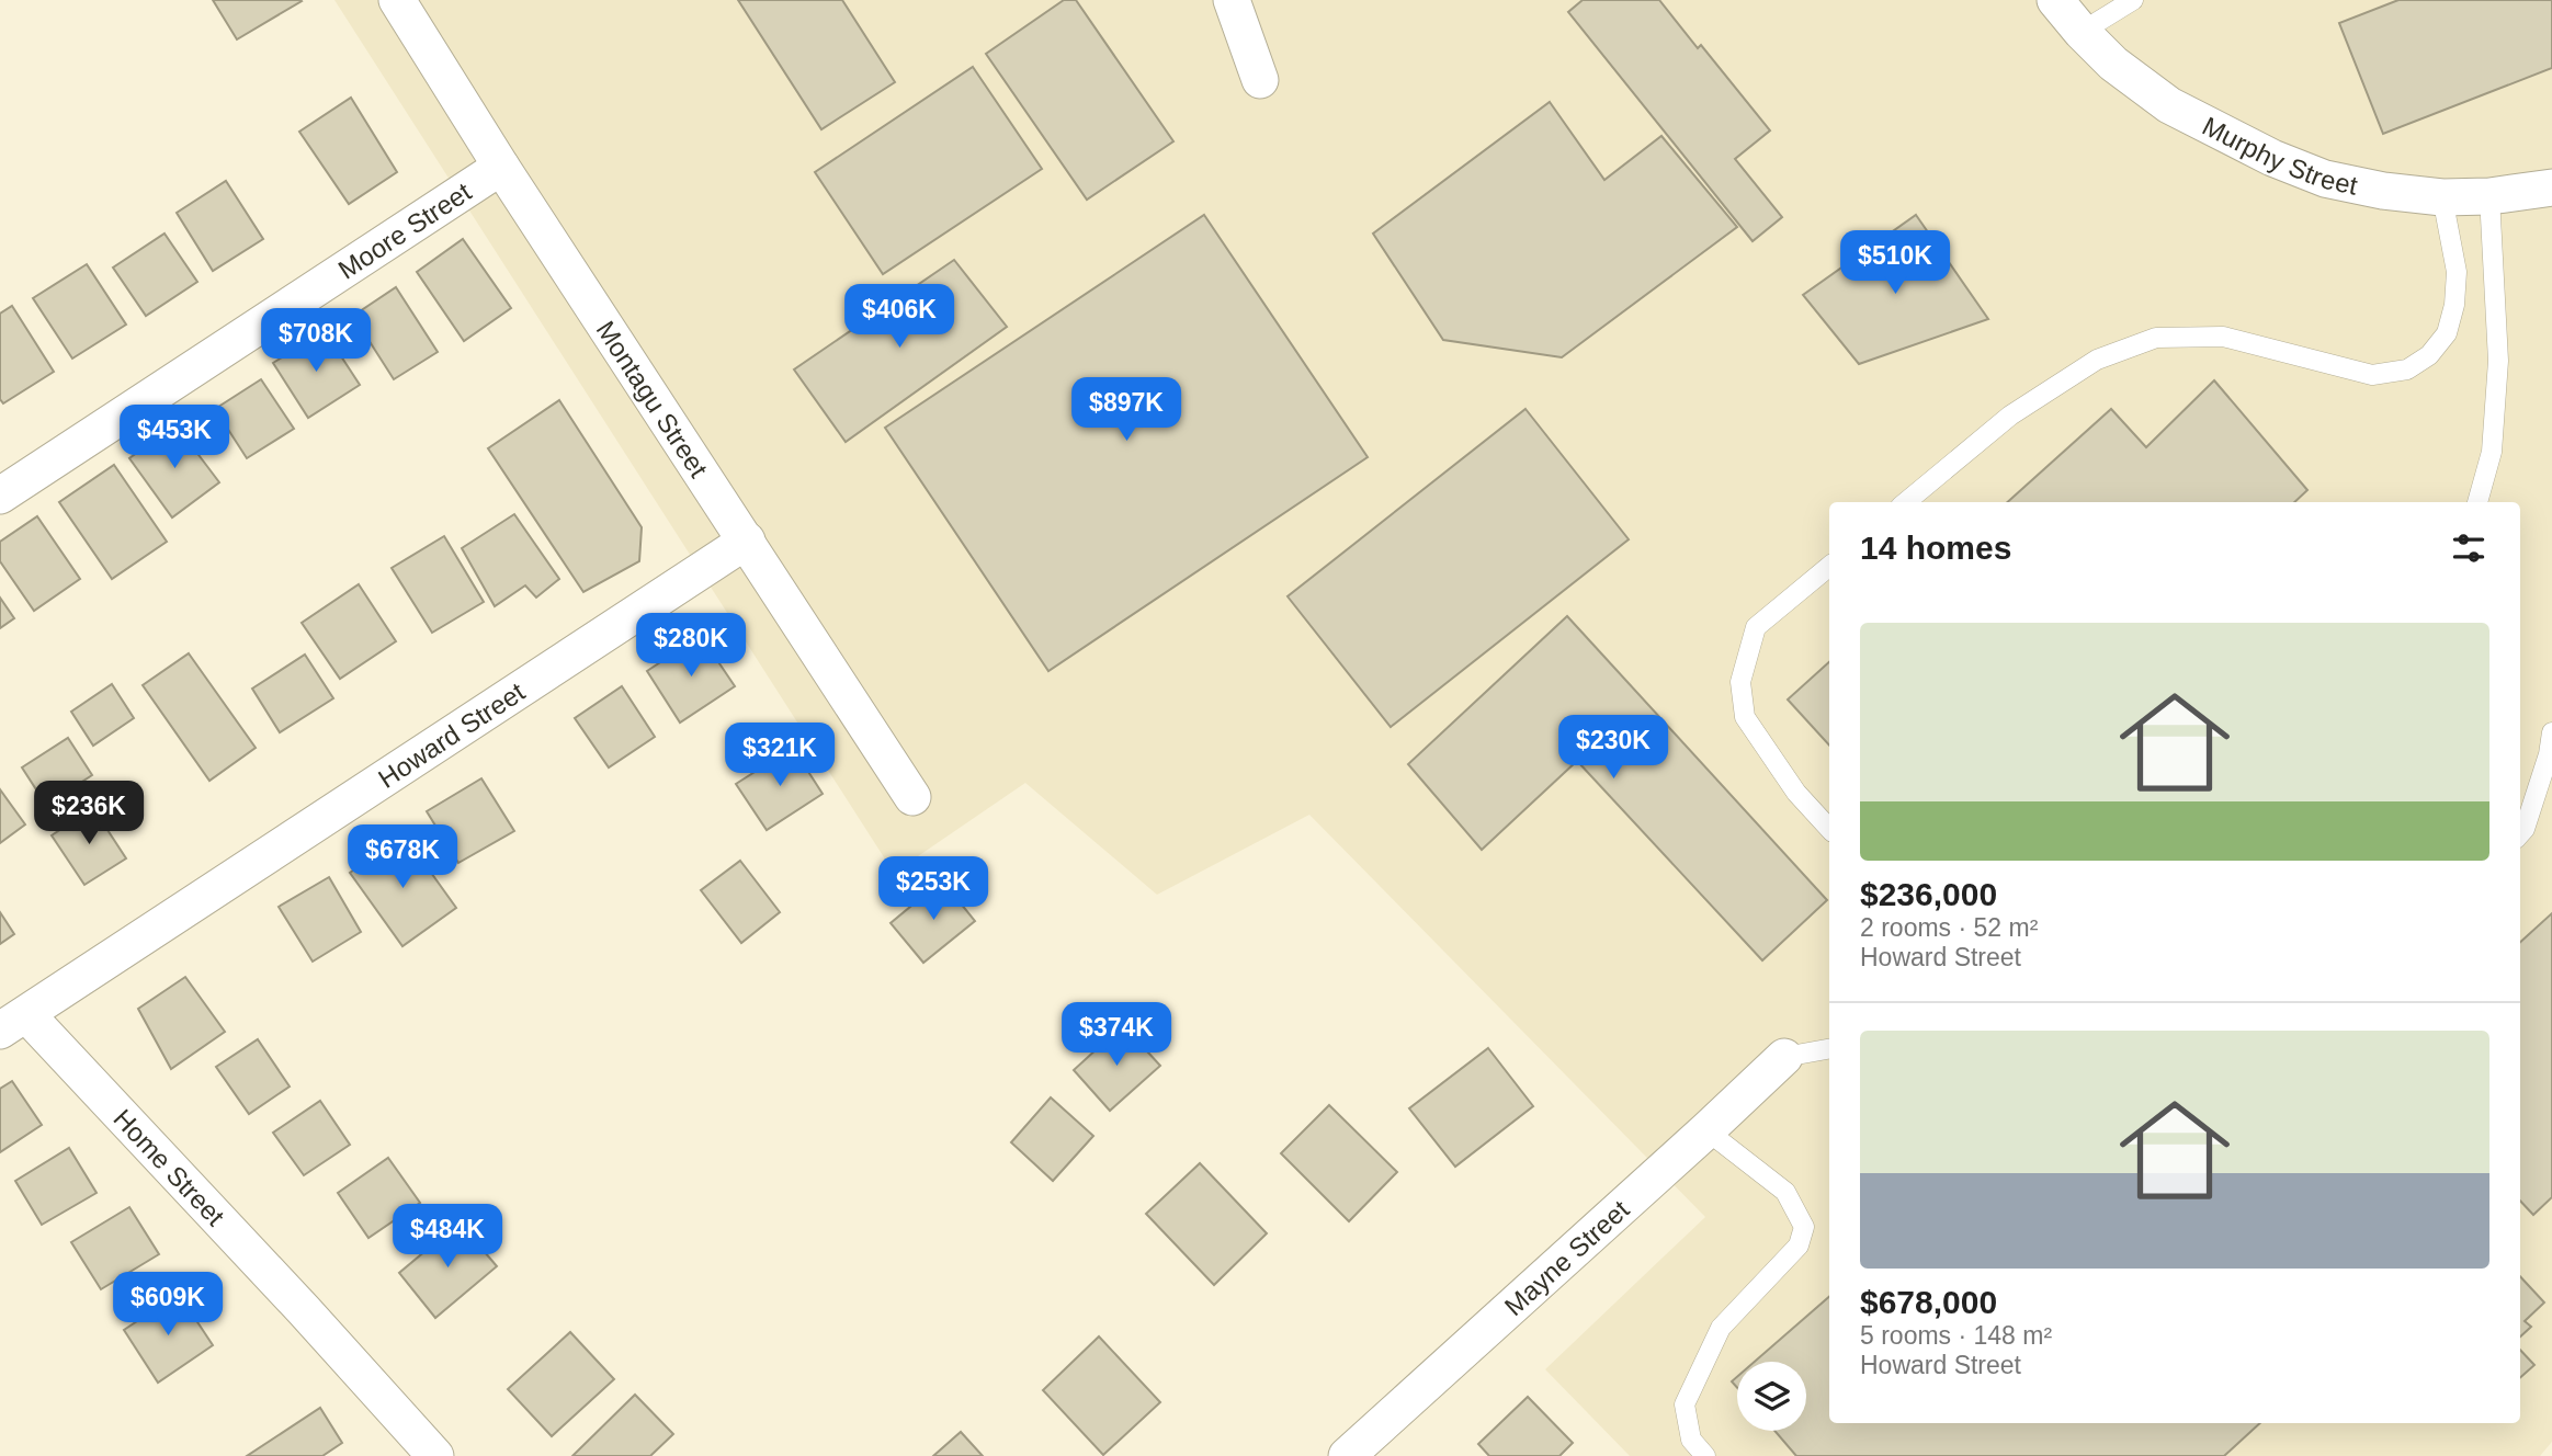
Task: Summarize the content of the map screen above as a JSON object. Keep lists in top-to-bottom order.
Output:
{
  "streets": {
    "street": [
      "Murphy Street",
      "Moore Street",
      "Montagu Street",
      "Howard Street",
      "Home Street",
      "Mayne Street"
    ]
  },
  "crossings": [
    ["Moore Street", "Montagu Street"],
    ["Montagu Street", "Howard Street"],
    ["Howard Street", "Home Street"]
  ],
  "page": {
    "price": [
      "$510K",
      "$406K",
      "$708K",
      "$897K",
      "$453K",
      "$280K",
      "$230K",
      "$321K",
      "$236K",
      "$678K",
      "$253K",
      "$374K",
      "$484K",
      "$609K"
    ],
    "heading": "14 homes",
    "list": [
      {
        "name": "$236,000",
        "note": "2 rooms · 52 m² · Howard Street"
      },
      {
        "name": "$678,000",
        "note": "5 rooms · 148 m² · Howard Street"
      }
    ]
  }
}
